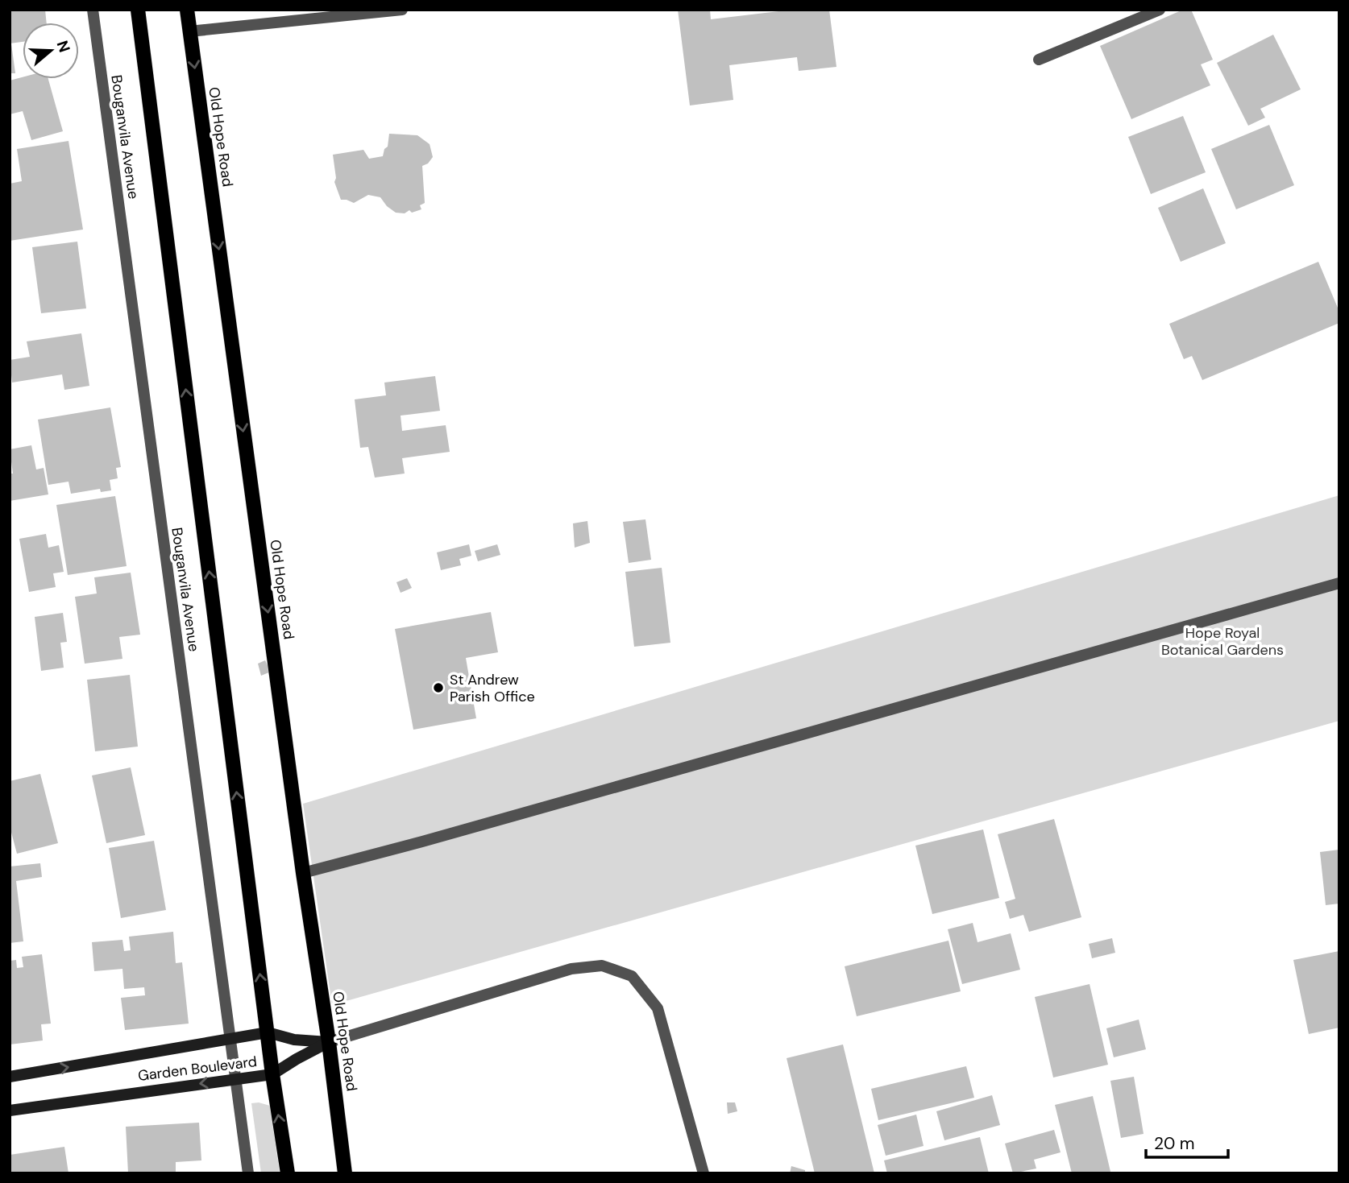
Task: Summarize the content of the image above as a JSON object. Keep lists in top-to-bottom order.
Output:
{
  "streets": {
    "main road": ["Old Hope Road"],
    "street": ["Bouganvila Avenue", "Garden Boulevard"]
  },
  "crossings": [
    ["Bouganvila Avenue", "Garden Boulevard"],
    ["Old Hope Road", "Garden Boulevard"]
  ],
  "parks": ["Hope Royal Botanical Gardens"],
  "places": ["St Andrew Parish Office"],
  "scale_bar": "20 m",
  "north": "right"
}
